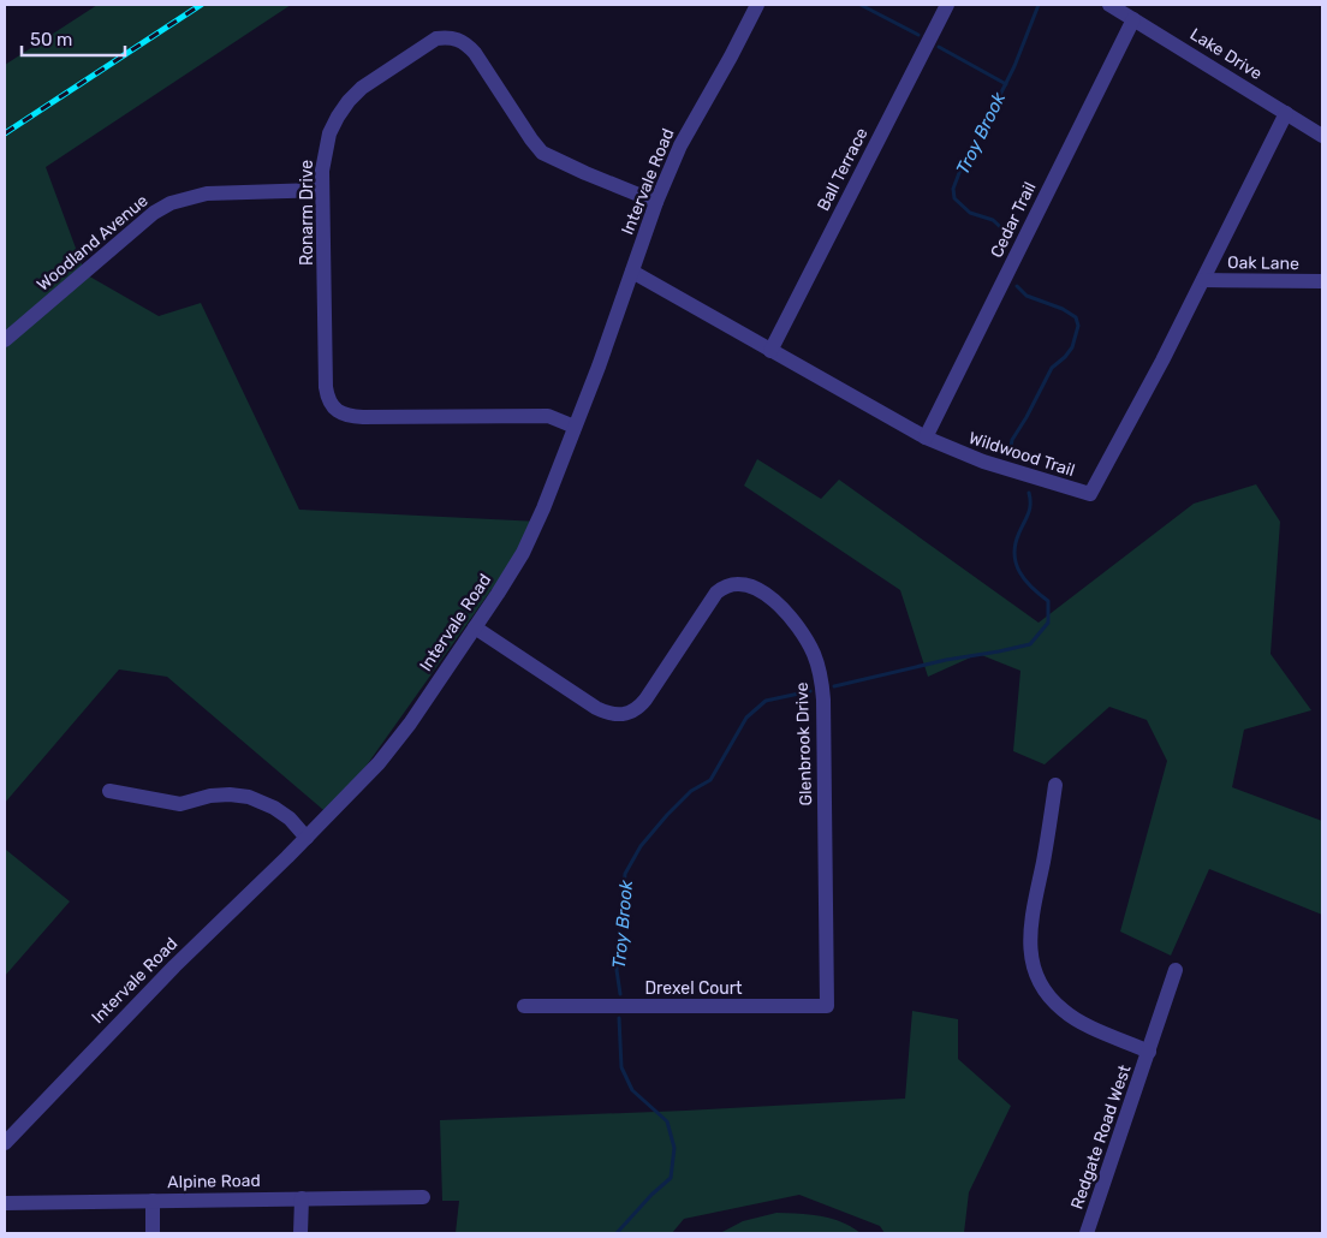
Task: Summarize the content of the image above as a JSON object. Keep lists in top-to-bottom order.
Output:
{
  "streets": {
    "street": [
      "Lake Drive",
      "Ball Terrace",
      "Intervale Road",
      "Ronarm Drive",
      "Cedar Trail",
      "Woodland Avenue",
      "Oak Lane",
      "Wildwood Trail",
      "Glenbrook Drive",
      "Drexel Court",
      "Redgate Road West",
      "Alpine Road"
    ]
  },
  "crossings": [
    ["Lake Drive", "Cedar Trail"],
    ["Lake Drive", "Wildwood Trail"],
    ["Ball Terrace", "Wildwood Trail"],
    ["Intervale Road", "Ronarm Drive"],
    ["Intervale Road", "Wildwood Trail"],
    ["Intervale Road", "Glenbrook Drive"],
    ["Ronarm Drive", "Woodland Avenue"],
    ["Cedar Trail", "Wildwood Trail"],
    ["Oak Lane", "Wildwood Trail"],
    ["Glenbrook Drive", "Drexel Court"]
  ],
  "water": ["Troy Brook"],
  "scale_bar": "50 m"
}
